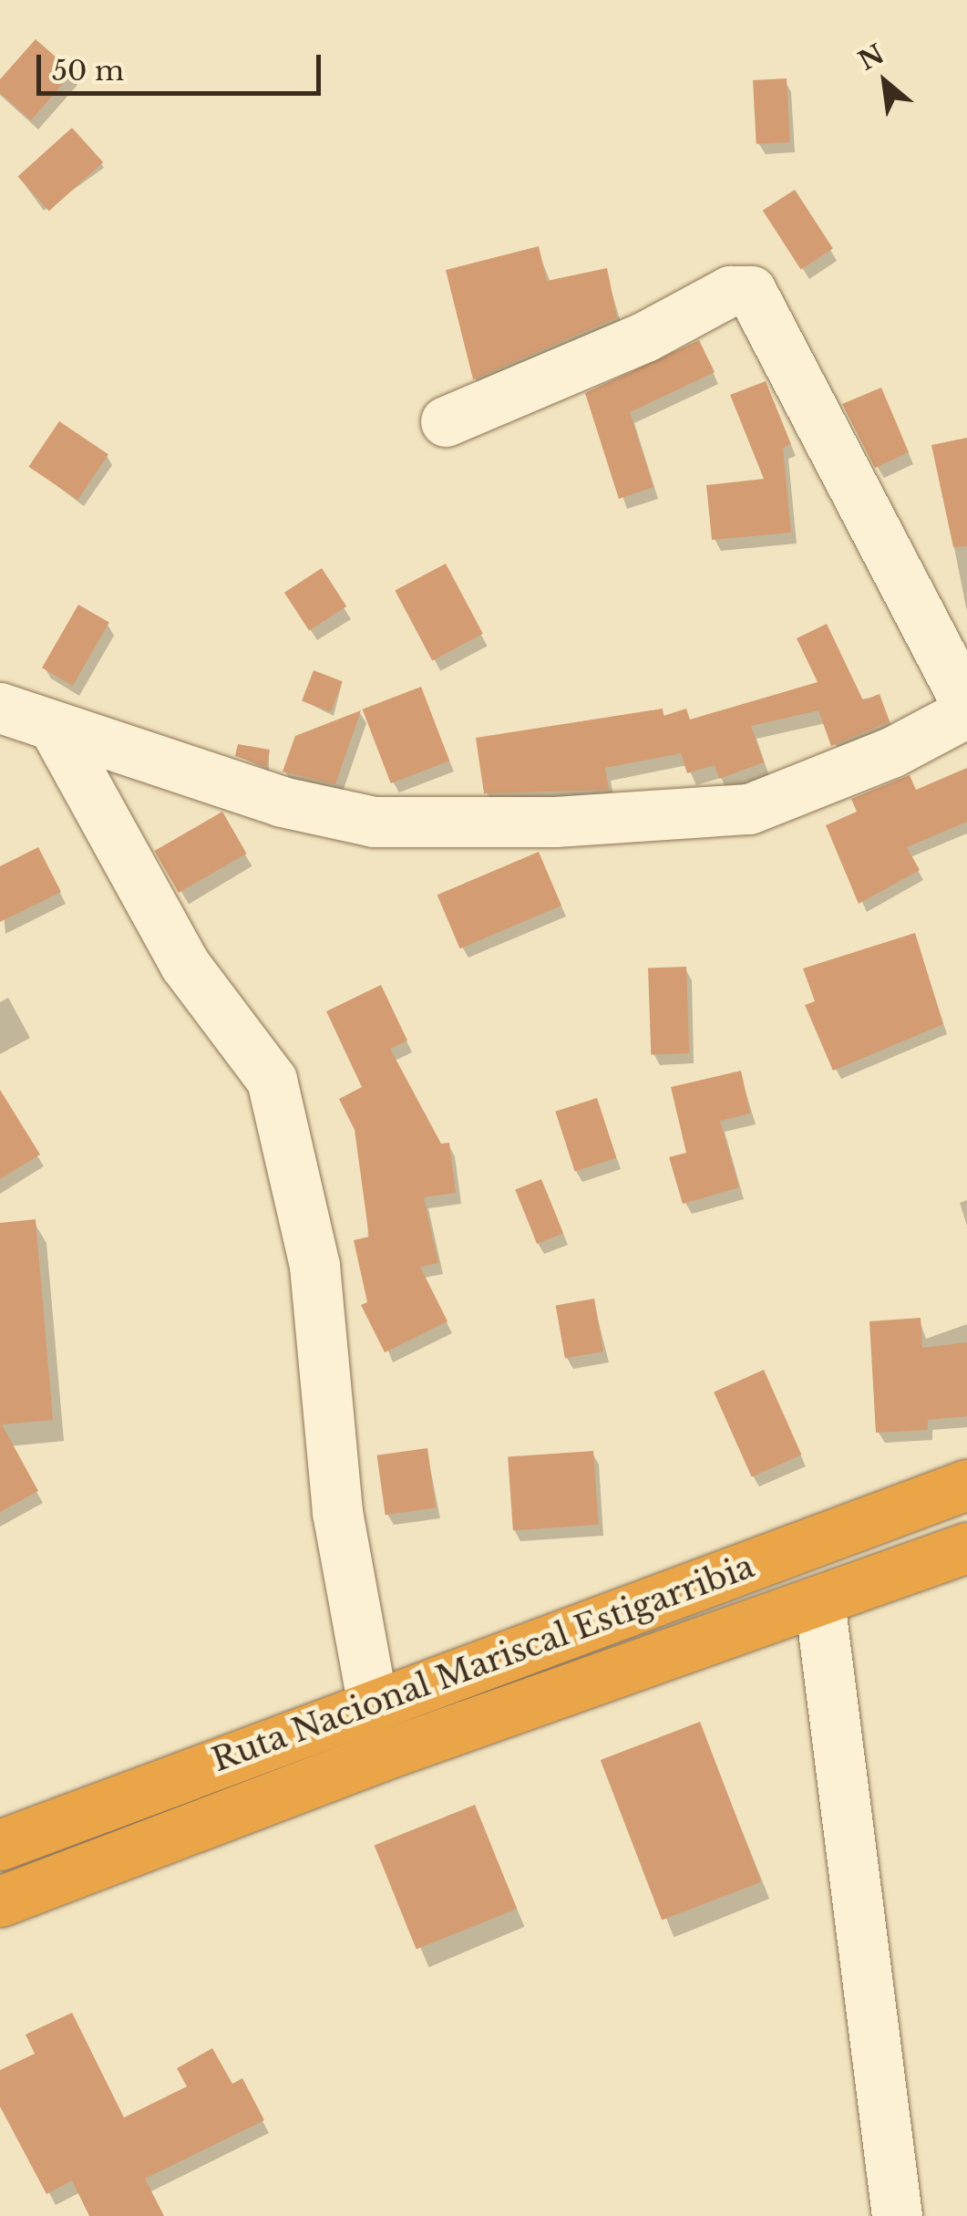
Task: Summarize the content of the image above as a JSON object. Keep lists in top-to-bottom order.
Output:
{
  "streets": {
    "highway": ["Ruta Nacional Mariscal Estigarribia"]
  },
  "scale_bar": "50 m",
  "north": "top left"
}
